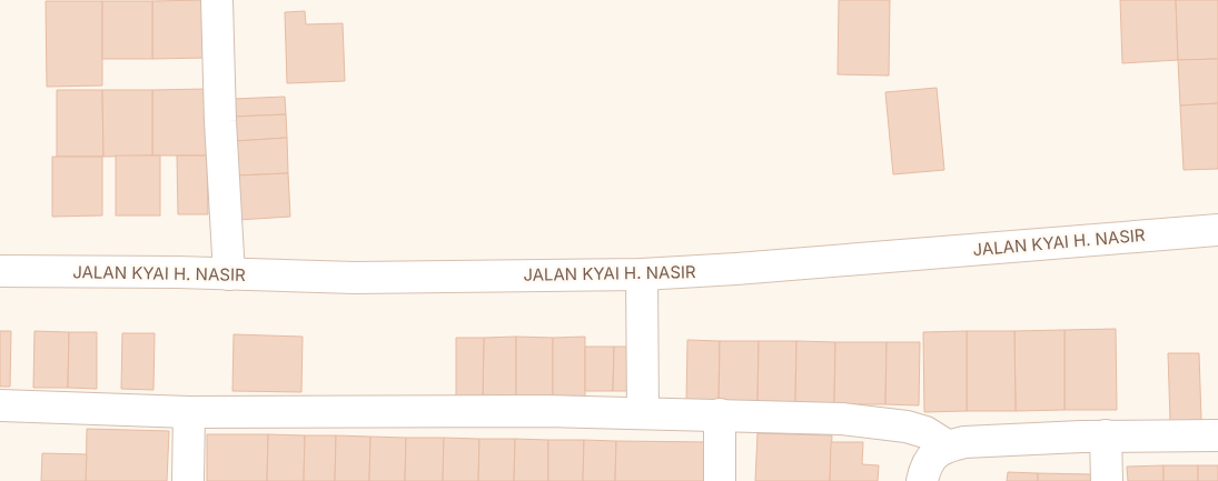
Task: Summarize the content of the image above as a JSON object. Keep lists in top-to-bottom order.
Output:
{
  "streets": {
    "street": ["JALAN KYAI H. NASIR"]
  }
}
